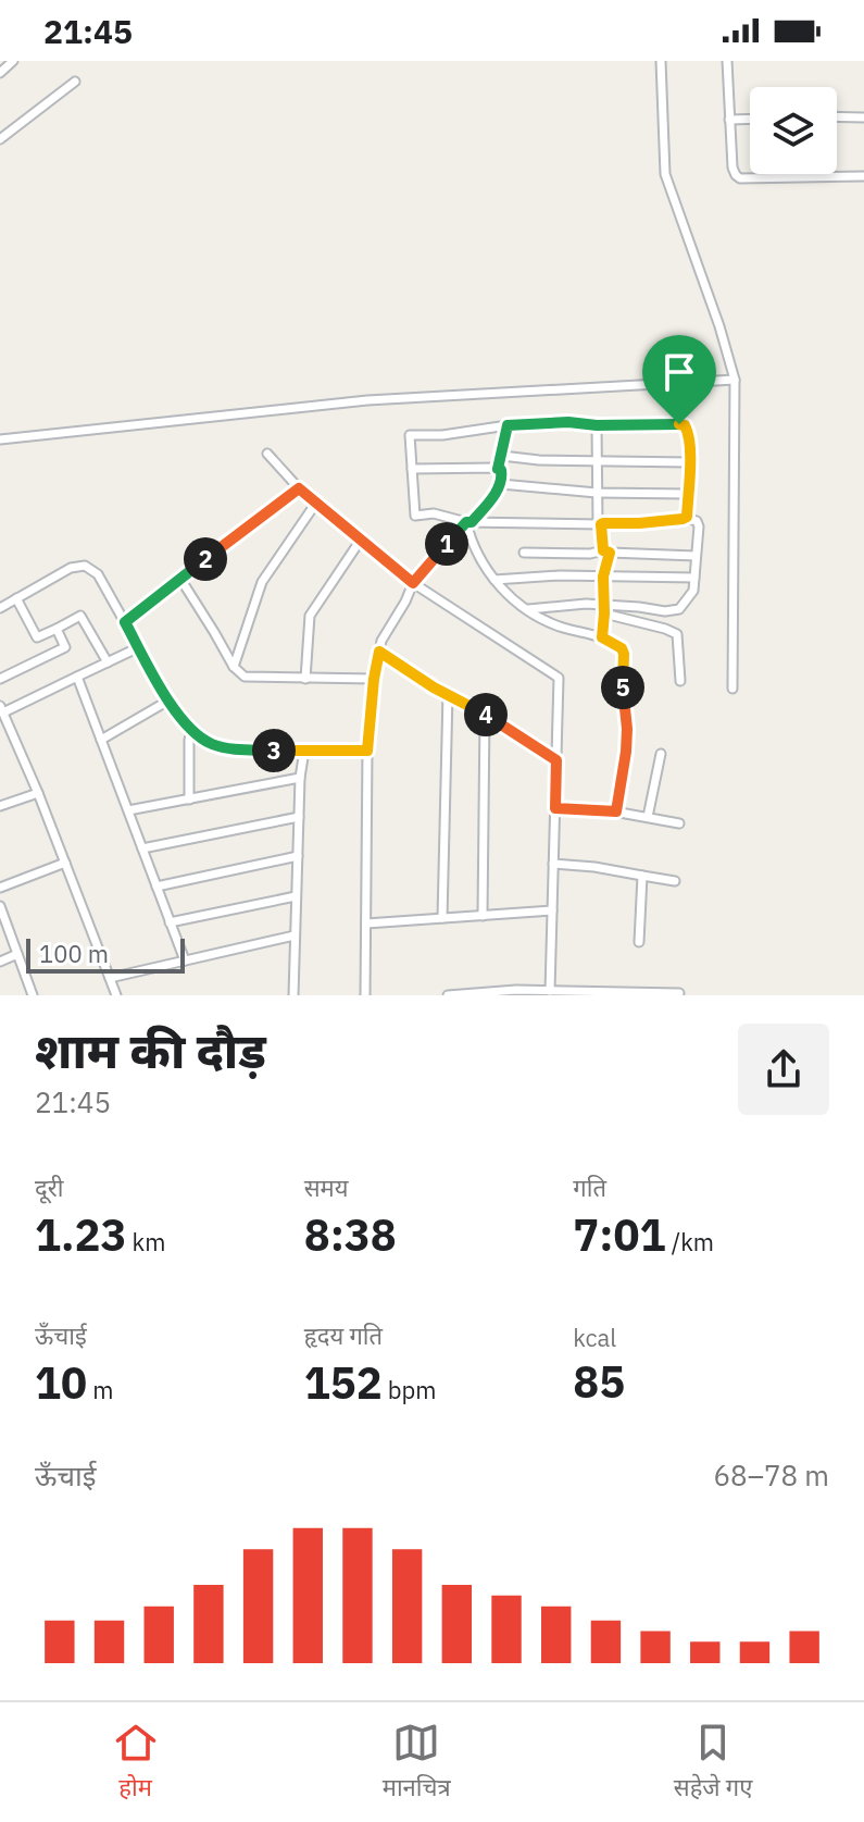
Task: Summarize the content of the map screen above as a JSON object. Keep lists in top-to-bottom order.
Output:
{
  "scale_bar": "100 m",
  "page": {
    "status": "21:45",
    "pins": [
      "1",
      "2",
      "5",
      "4",
      "3"
    ],
    "scale": "100 m",
    "heading": ["शाम की दौड़", "21:45"],
    "stats": [
      ["दूरी", "1.23 km"],
      ["समय", "8:38"],
      ["गति", "7:01 /km"],
      ["ऊँचाई", "10 m"],
      ["हृदय गति", "152 bpm"],
      ["kcal", "85"]
    ],
    "chart": ["ऊँचाई", "68–78 m"],
    "tabs": ["होम", "मानचित्र", "सहेजे गए"]
  }
}
